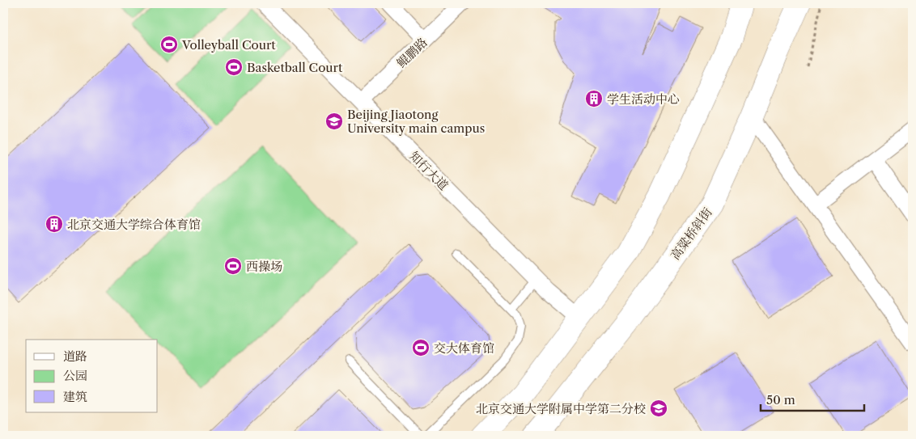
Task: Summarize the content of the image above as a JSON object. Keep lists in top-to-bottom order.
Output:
{
  "streets": {
    "main road": ["高粱桥斜街"],
    "street": ["鲲鹏路", "知行大道"]
  },
  "crossings": [
    ["鲲鹏路", "知行大道"]
  ],
  "places": {
    "sports": [
      "Volleyball Court",
      "Basketball Court",
      "西操场",
      "交大体育馆"
    ],
    "building": ["学生活动中心", "北京交通大学综合体育馆"],
    "school or university": ["Beijing Jiaotong University main campus", "北京交通大学附属中学第二分校"]
  },
  "legend": ["道路", "公园", "建筑"],
  "scale_bar": "50 m"
}
